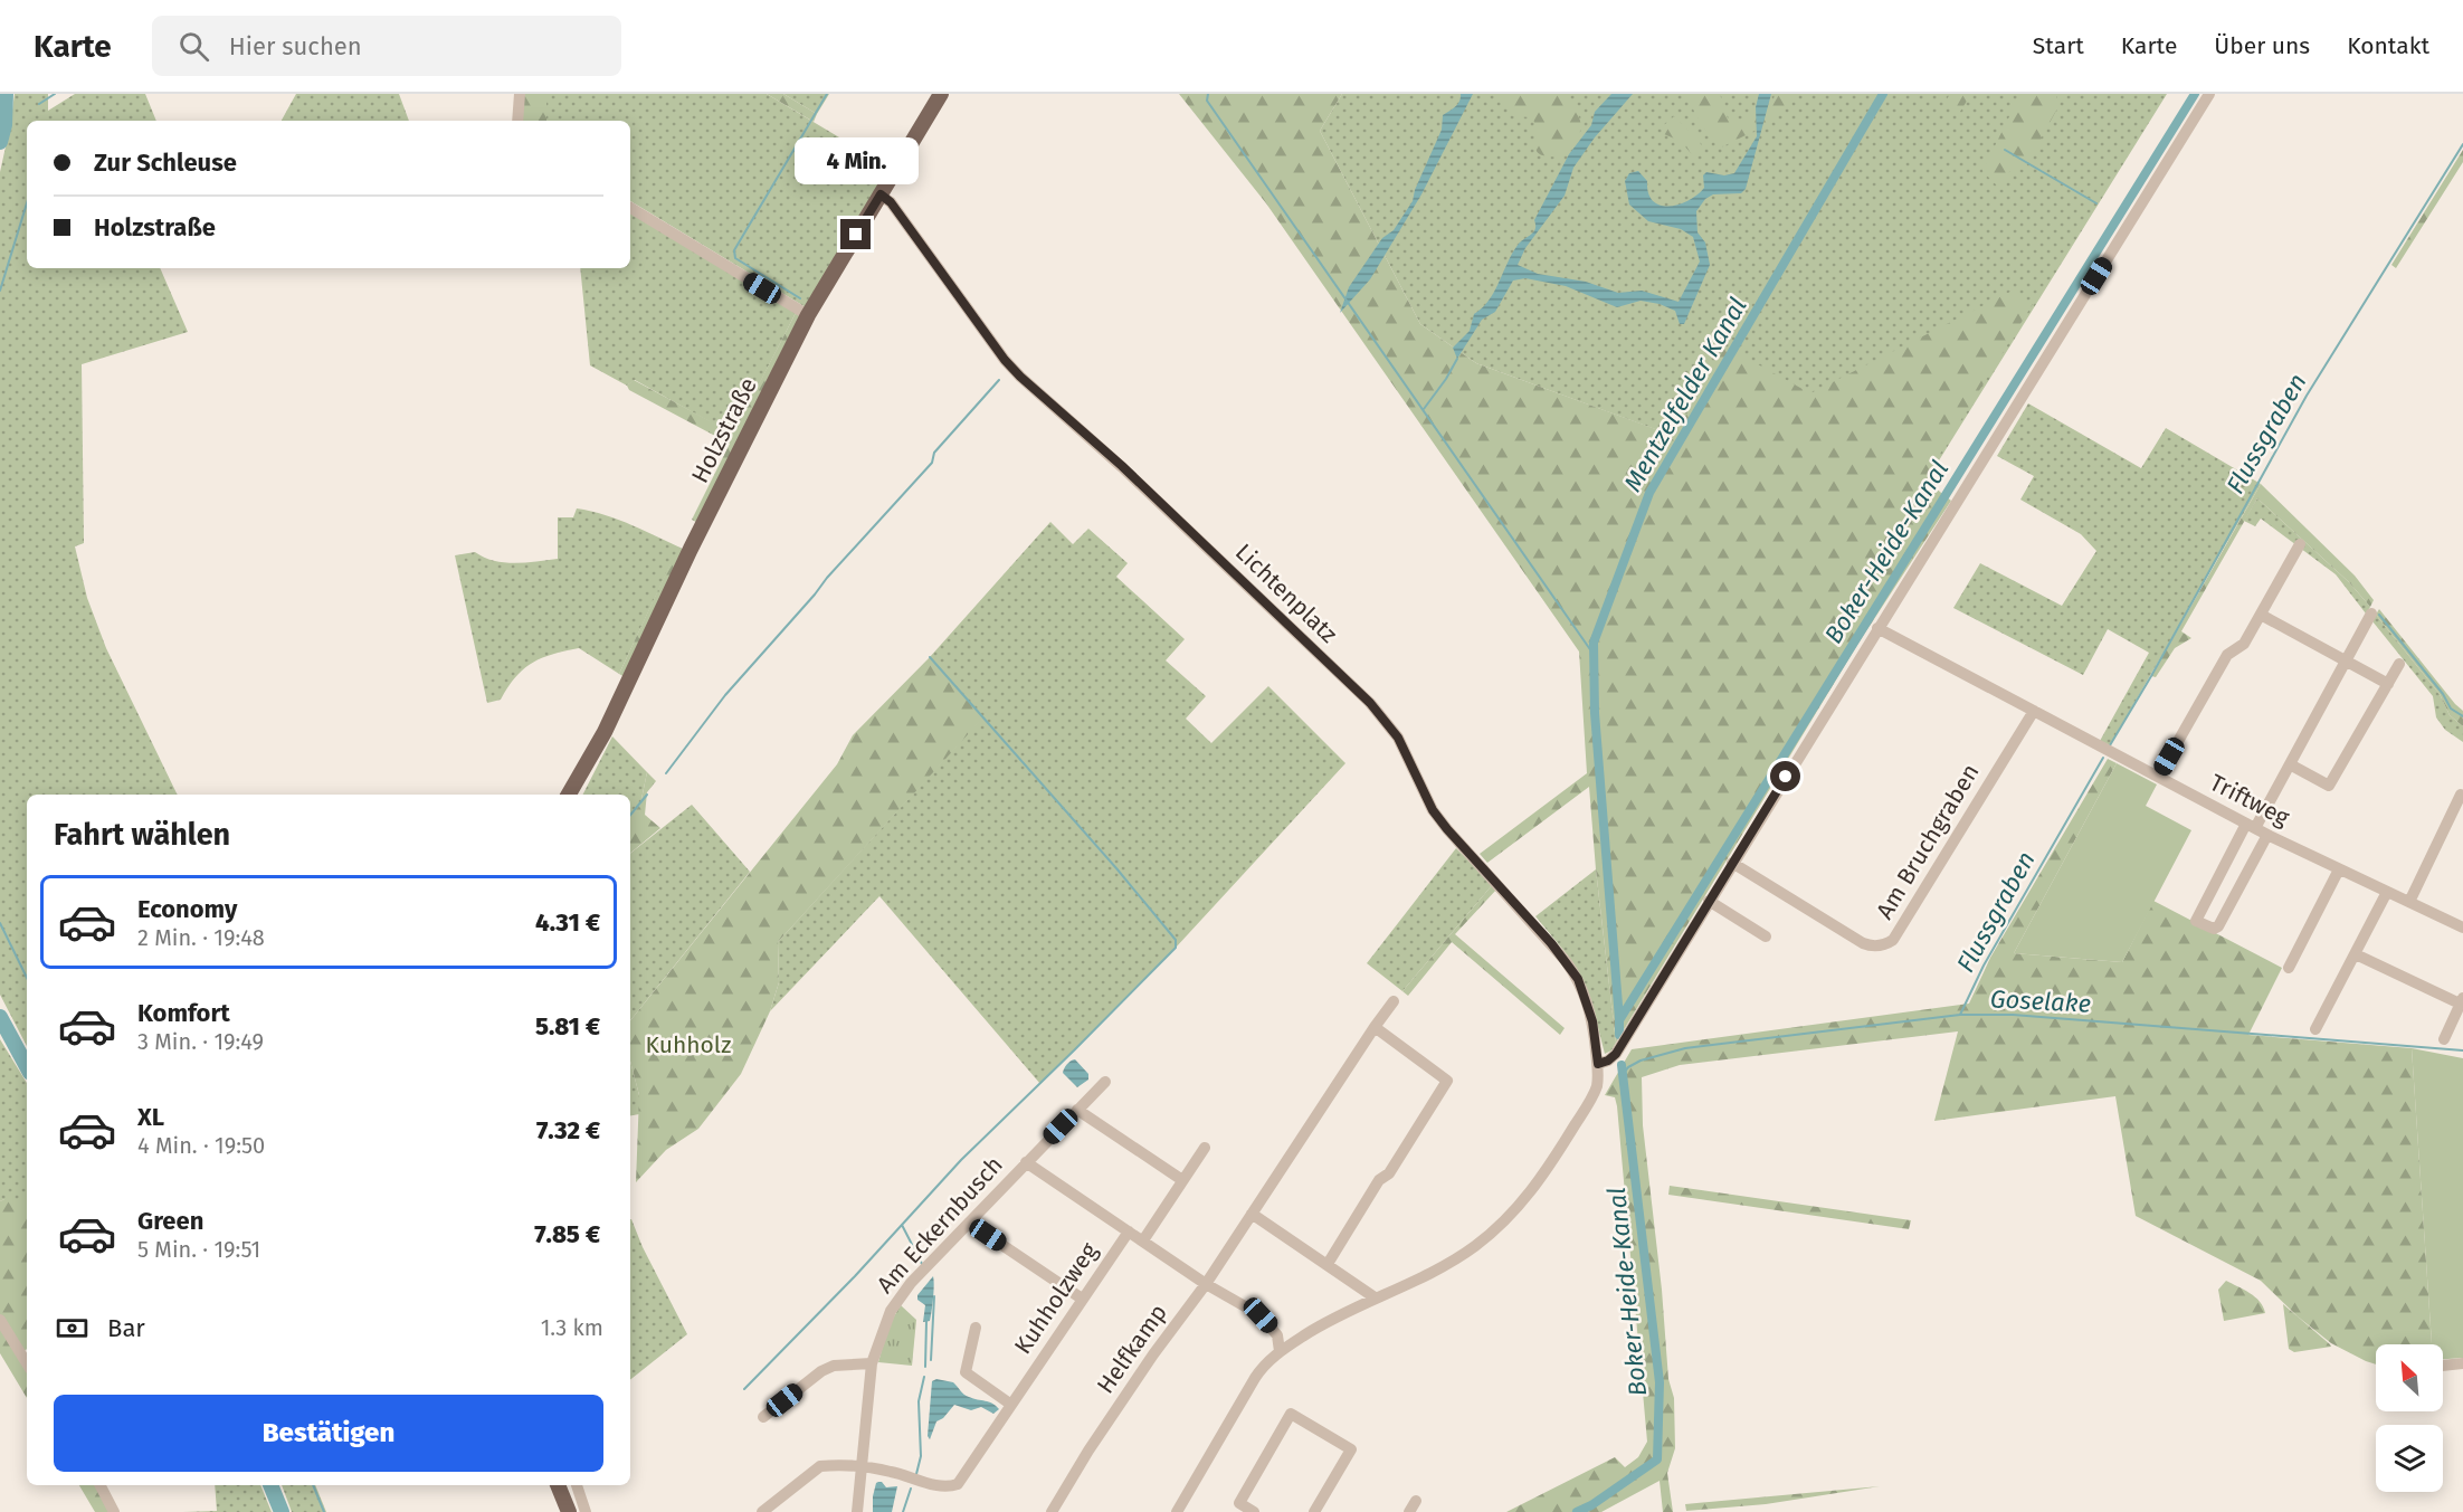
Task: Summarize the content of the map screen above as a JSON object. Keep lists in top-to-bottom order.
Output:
{
  "streets": {
    "main road": ["Holzstraße"],
    "street": [
      "Lichtenplatz",
      "Triftweg",
      "Am Bruchgraben",
      "Am Eckernbusch",
      "Kuhholzweg",
      "Helfkamp"
    ]
  },
  "crossings": [
    ["Holzstraße", "Lichtenplatz"],
    ["Lichtenplatz", "Kuhholzweg"],
    ["Triftweg", "Am Bruchgraben"],
    ["Am Eckernbusch", "Kuhholzweg"],
    ["Kuhholzweg", "Helfkamp"]
  ],
  "water": [
    "Mentzelfelder Kanal",
    "Flussgraben",
    "Boker-Heide-Kanal",
    "Goselake"
  ],
  "parks": ["Kuhholz"],
  "north": "top left",
  "page": {
    "header": "Karte",
    "search": "Hier suchen",
    "nav": [
      "Start",
      "Karte",
      "Über uns",
      "Kontakt"
    ],
    "banner": ["Zur Schleuse", "Holzstraße"],
    "bubble": "4 Min.",
    "heading": "Fahrt wählen",
    "list": [
      {
        "name": "Economy",
        "note": "2 Min. · 19:48",
        "value": "4.31 €"
      },
      {
        "name": "Komfort",
        "note": "3 Min. · 19:49",
        "value": "5.81 €"
      },
      {
        "name": "XL",
        "note": "4 Min. · 19:50",
        "value": "7.32 €"
      },
      {
        "name": "Green",
        "note": "5 Min. · 19:51",
        "value": "7.85 €"
      }
    ],
    "pay": ["Bar", "1.3 km"],
    "buttons": "Bestätigen"
  }
}
